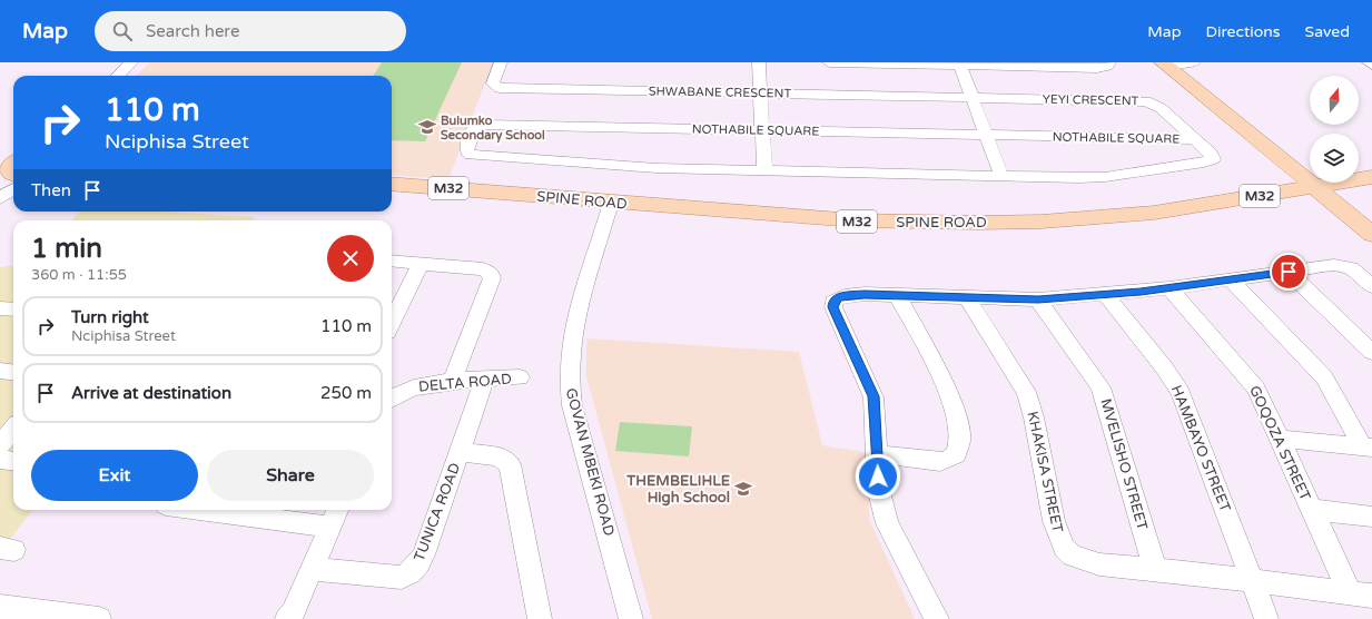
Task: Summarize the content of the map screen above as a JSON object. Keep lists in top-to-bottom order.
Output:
{
  "streets": {
    "main road": ["M32", "SPINE ROAD"],
    "street": [
      "SHWABANE CRESCENT",
      "YEYI CRESCENT",
      "NOTHABILE SQUARE",
      "DELTA ROAD",
      "GOQOZA STREET",
      "HAMBAYO STREET",
      "GOVAN MBEKI ROAD",
      "MVELISHO STREET",
      "KHAKISA STREET",
      "TUNICA ROAD"
    ]
  },
  "crossings": [
    ["SHWABANE CRESCENT", "YEYI CRESCENT"],
    ["YEYI CRESCENT", "NOTHABILE SQUARE"],
    ["SPINE ROAD", "GOVAN MBEKI ROAD"],
    ["DELTA ROAD", "TUNICA ROAD"],
    ["GOQOZA STREET", "KHAKISA STREET"],
    ["HAMBAYO STREET", "KHAKISA STREET"],
    ["MVELISHO STREET", "KHAKISA STREET"]
  ],
  "places": {
    "school or university": ["Bulumko Secondary School", "THEMBELIHLE High School"]
  },
  "north": "top",
  "page": {
    "header": "Map",
    "search": "Search here",
    "nav": ["Map", "Directions", "Saved"],
    "turn": ["110 m", "Nciphisa Street"],
    "then": "Then",
    "heading": ["1 min", "360 m · 11:55"],
    "list": [
      {
        "name": "Turn right",
        "note": "Nciphisa Street",
        "value": "110 m"
      },
      {
        "name": "Arrive at destination",
        "value": "250 m"
      }
    ],
    "buttons": ["Exit", "Share"]
  }
}
